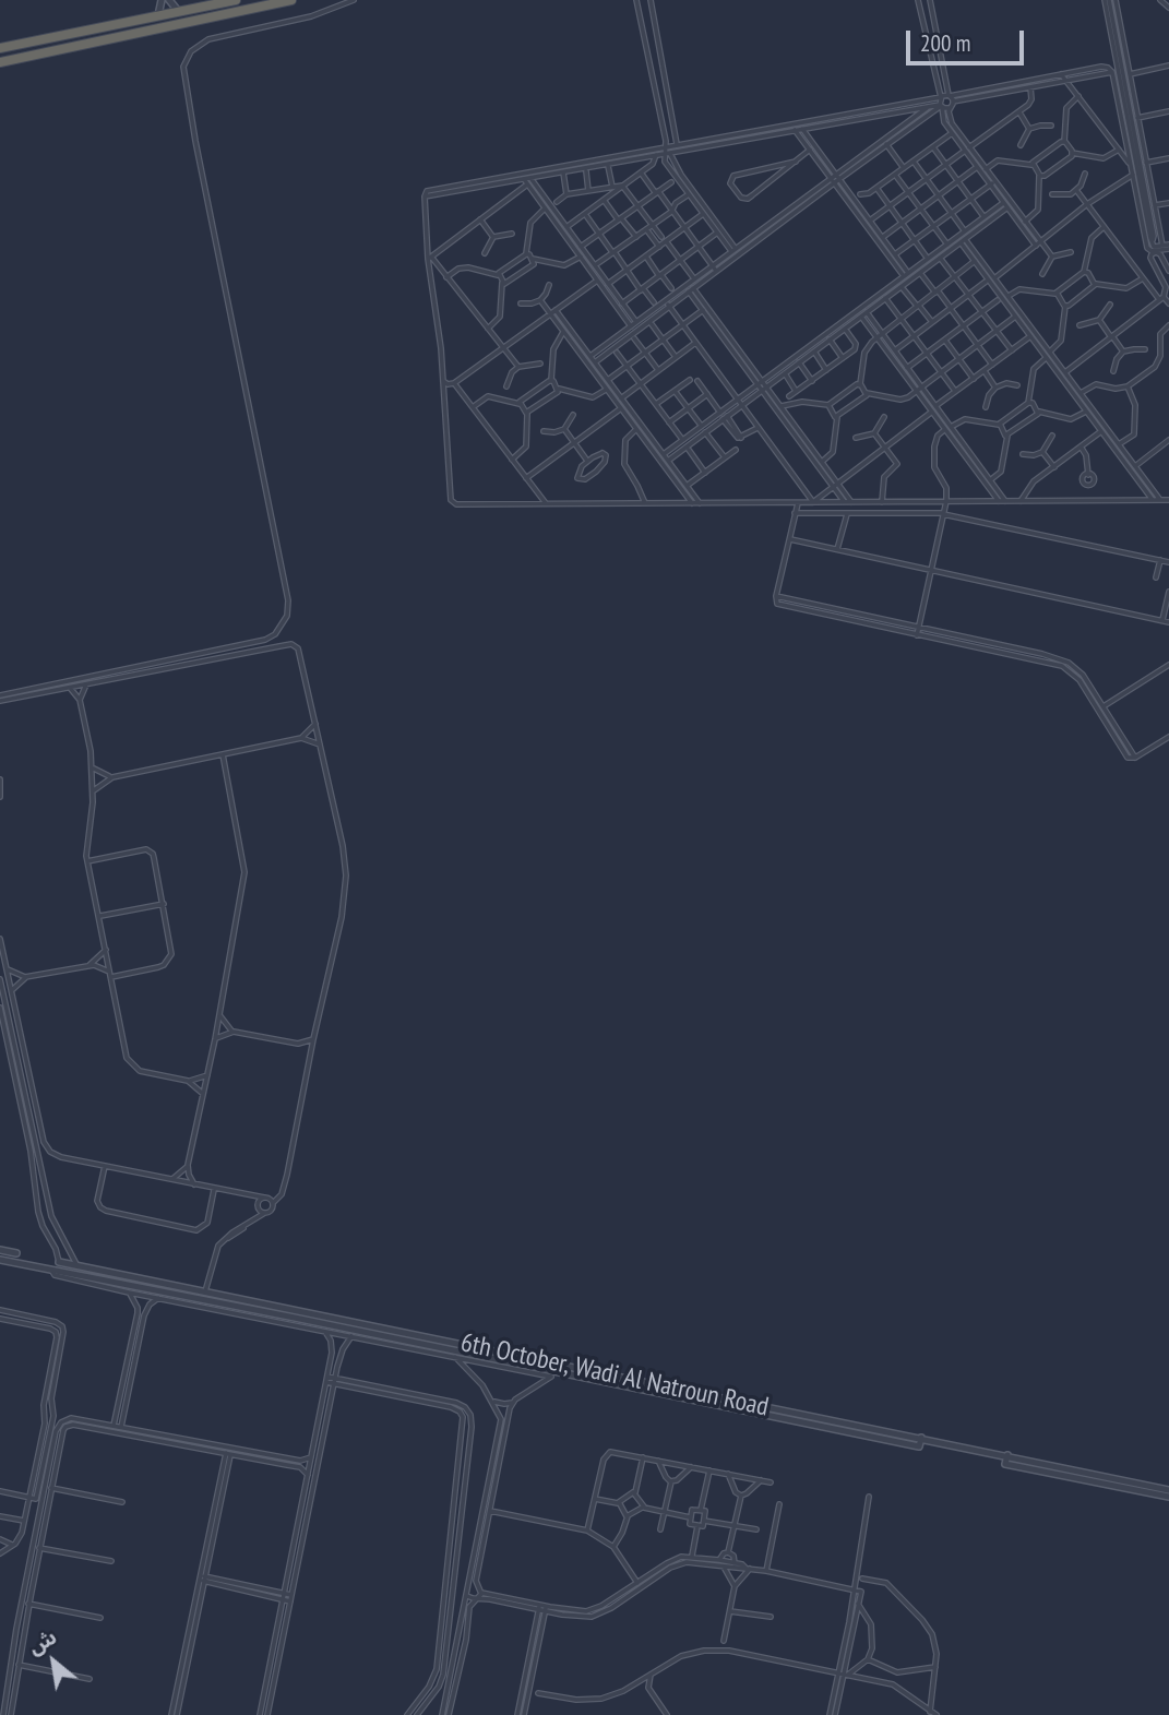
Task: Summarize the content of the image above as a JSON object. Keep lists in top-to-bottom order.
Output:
{
  "streets": {
    "street": ["6th October, Wadi Al Natroun Road"]
  },
  "scale_bar": "200 m",
  "north": "top left"
}
